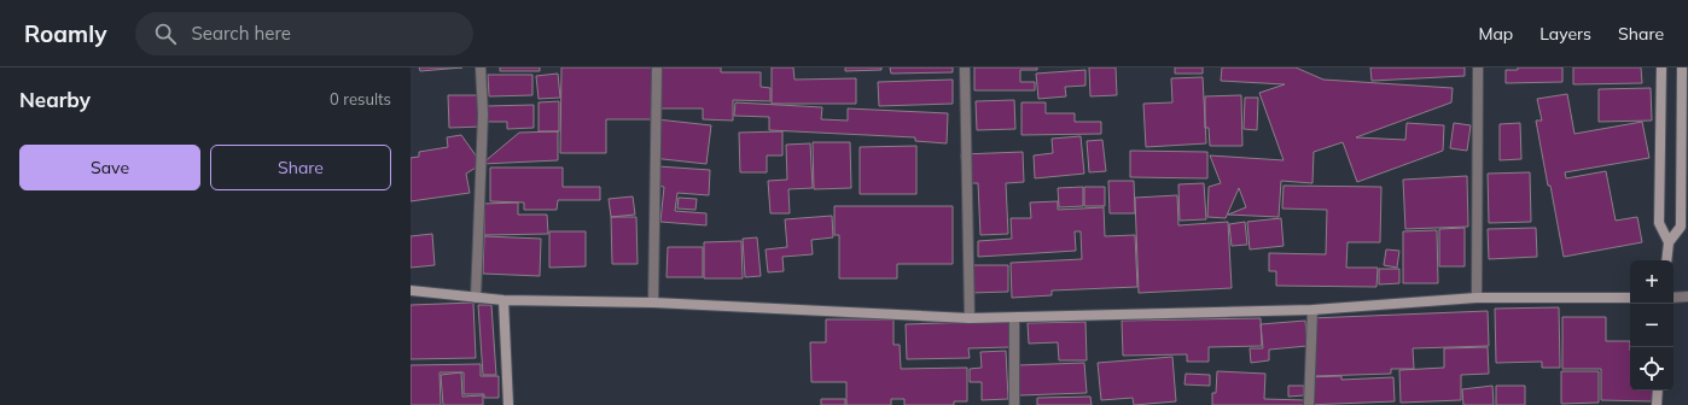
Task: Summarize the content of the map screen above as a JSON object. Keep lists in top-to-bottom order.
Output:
{
  "page": {
    "header": "Roamly",
    "search": "Search here",
    "nav": ["Map", "Layers", "Share"],
    "heading": ["Nearby", "0 results"],
    "buttons": ["Save", "Share"],
    "map_buttons": ["+", "−"]
  }
}
